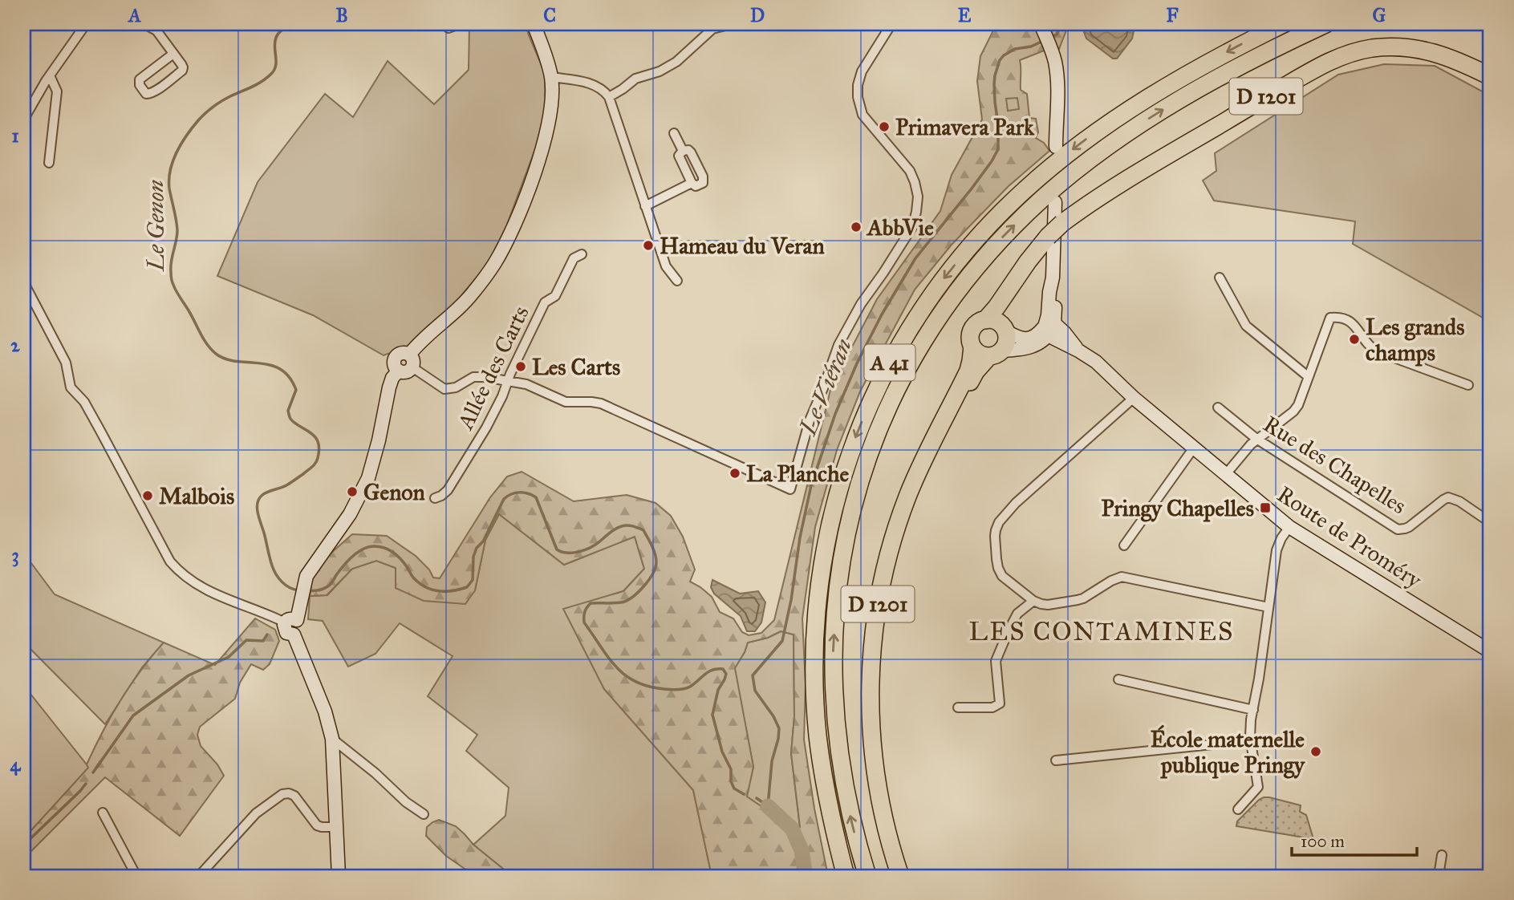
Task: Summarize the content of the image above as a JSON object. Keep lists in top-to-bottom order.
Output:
{
  "streets": {
    "highway": ["D 1201", "A 41"],
    "street": ["Allée des Carts", "Rue des Chapelles", "Route de Proméry"]
  },
  "districts": ["LES CONTAMINES"],
  "water": ["Le Genon", "Le Viéran"],
  "places": {
    "other": [
      "Primavera Park",
      "AbbVie",
      "Hameau du Veran",
      "Les grands champs",
      "Les Carts",
      "La Planche",
      "Genon",
      "Malbois",
      "École maternelle publique Pringy"
    ],
    "transit": ["Pringy Chapelles"]
  },
  "scale_bar": "100 m",
  "grid": {
    "columns": [
      "A",
      "B",
      "C",
      "D",
      "E",
      "F",
      "G"
    ],
    "rows": [
      "1",
      "2",
      "3",
      "4"
    ]
  }
}
